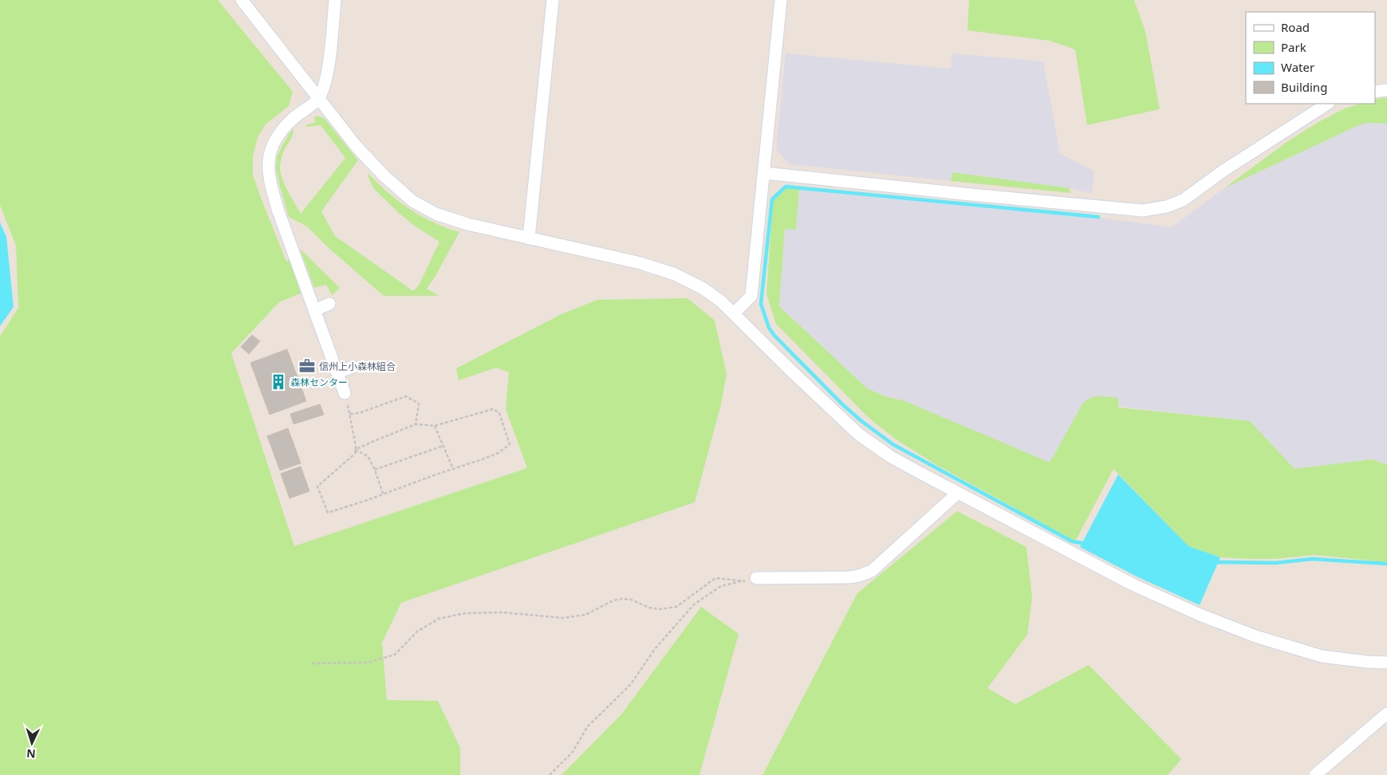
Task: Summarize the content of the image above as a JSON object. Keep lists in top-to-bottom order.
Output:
{
  "places": {
    "office": ["信州上小森林組合"],
    "building": ["森林センター"]
  },
  "legend": [
    "Road",
    "Park",
    "Water",
    "Building"
  ],
  "north": "bottom"
}
